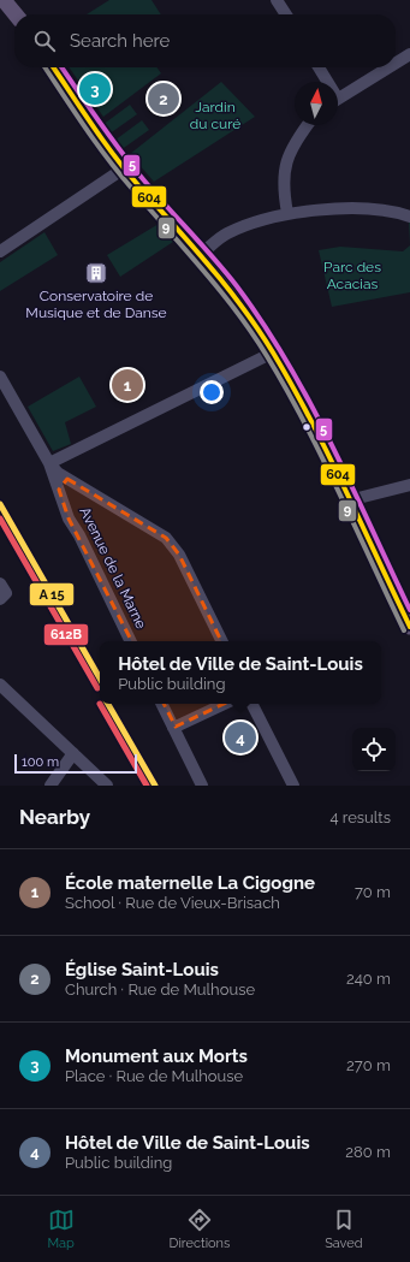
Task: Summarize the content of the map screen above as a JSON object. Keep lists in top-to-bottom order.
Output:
{
  "streets": {
    "street": ["Avenue de la Marne"]
  },
  "parks": ["Jardin du curé", "Parc des Acacias"],
  "places": {
    "building": ["Conservatoire de Musique et de Danse"]
  },
  "lines": [
    "transit line 604",
    "transit line 9",
    "transit line 5",
    "transit line 612B"
  ],
  "scale_bar": "100 m",
  "north": "top",
  "page": {
    "search": "Search here",
    "pins": [
      "3",
      "2",
      "1",
      "4"
    ],
    "popup": ["Hôtel de Ville de Saint-Louis", "Public building"],
    "scale": "100 m",
    "heading": ["Nearby", "4 results"],
    "list": [
      {
        "mark": "1",
        "name": "École maternelle La Cigogne",
        "note": "School · Rue de Vieux-Brisach",
        "value": "70 m"
      },
      {
        "mark": "2",
        "name": "Église Saint-Louis",
        "note": "Church · Rue de Mulhouse",
        "value": "240 m"
      },
      {
        "mark": "3",
        "name": "Monument aux Morts",
        "note": "Place · Rue de Mulhouse",
        "value": "270 m"
      },
      {
        "mark": "4",
        "name": "Hôtel de Ville de Saint-Louis",
        "note": "Public building",
        "value": "280 m"
      }
    ],
    "nav": ["Map", "Directions", "Saved"]
  }
}
